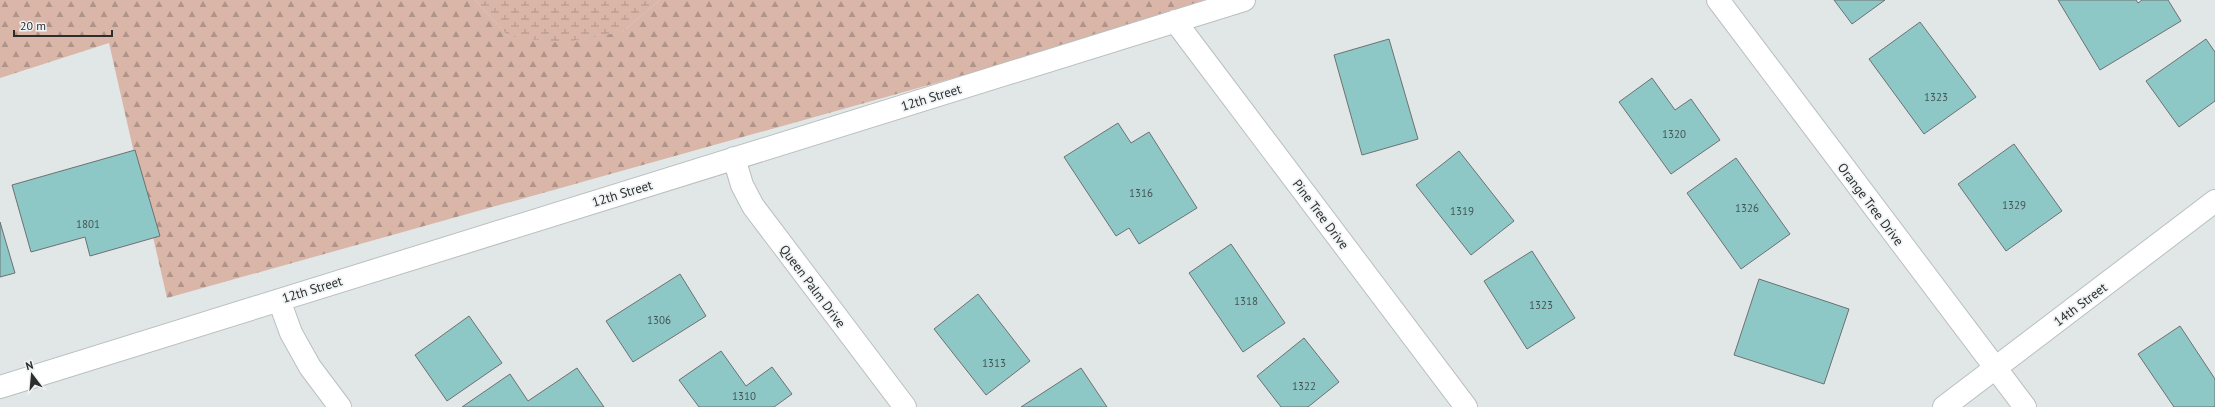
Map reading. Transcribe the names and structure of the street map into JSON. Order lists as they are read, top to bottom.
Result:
{
  "streets": {
    "street": [
      "12th Street",
      "Orange Tree Drive",
      "Pine Tree Drive",
      "Queen Palm Drive",
      "14th Street"
    ]
  },
  "crossings": [
    ["12th Street", "Pine Tree Drive"],
    ["12th Street", "Queen Palm Drive"],
    ["Orange Tree Drive", "14th Street"]
  ],
  "house_numbers": [
    "1323",
    "1320",
    "1316",
    "1329",
    "1326",
    "1319",
    "1801",
    "1318",
    "1323",
    "1306",
    "1313",
    "1322",
    "1310"
  ],
  "scale_bar": "20 m",
  "north": "top"
}
